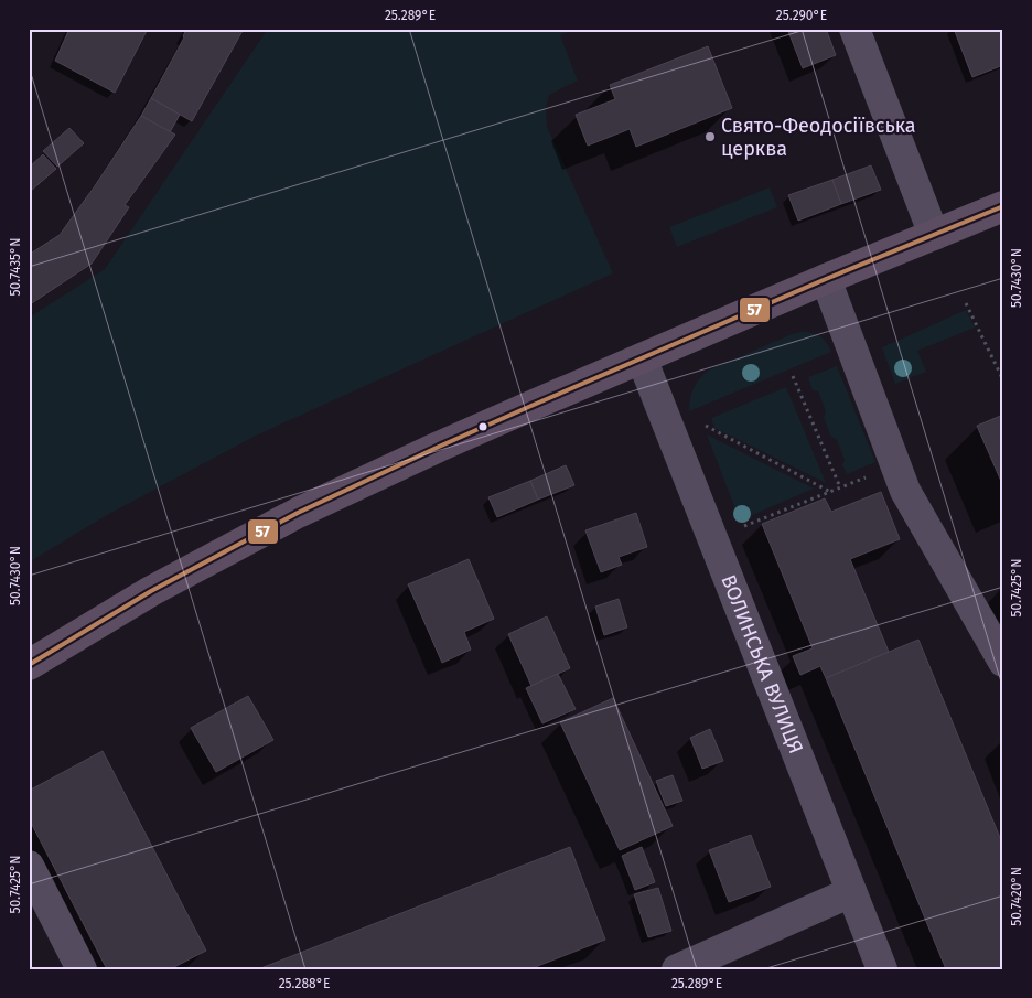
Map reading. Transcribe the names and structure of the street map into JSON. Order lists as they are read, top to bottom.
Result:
{
  "streets": {
    "street": ["ВОЛИНСЬКА ВУЛИЦЯ"]
  },
  "places": ["Свято-Феодосіївська церква"],
  "lines": ["transit line 57"],
  "coordinates": [
    "25.289°E",
    "25.290°E",
    "50.7435°N",
    "50.7430°N",
    "50.7425°N",
    "50.7420°N",
    "25.288°E"
  ]
}
